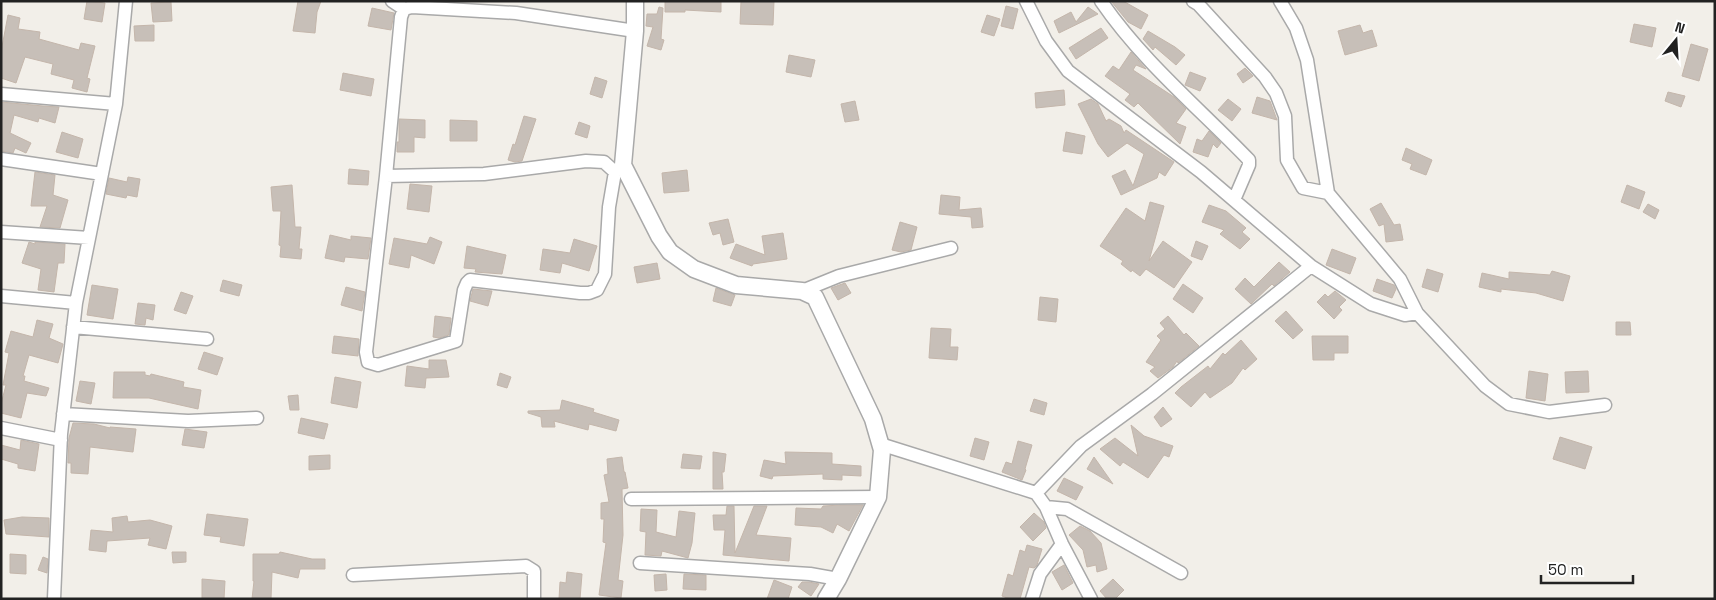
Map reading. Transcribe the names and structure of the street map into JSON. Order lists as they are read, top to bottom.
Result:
{
  "scale_bar": "50 m",
  "north": "top"
}
